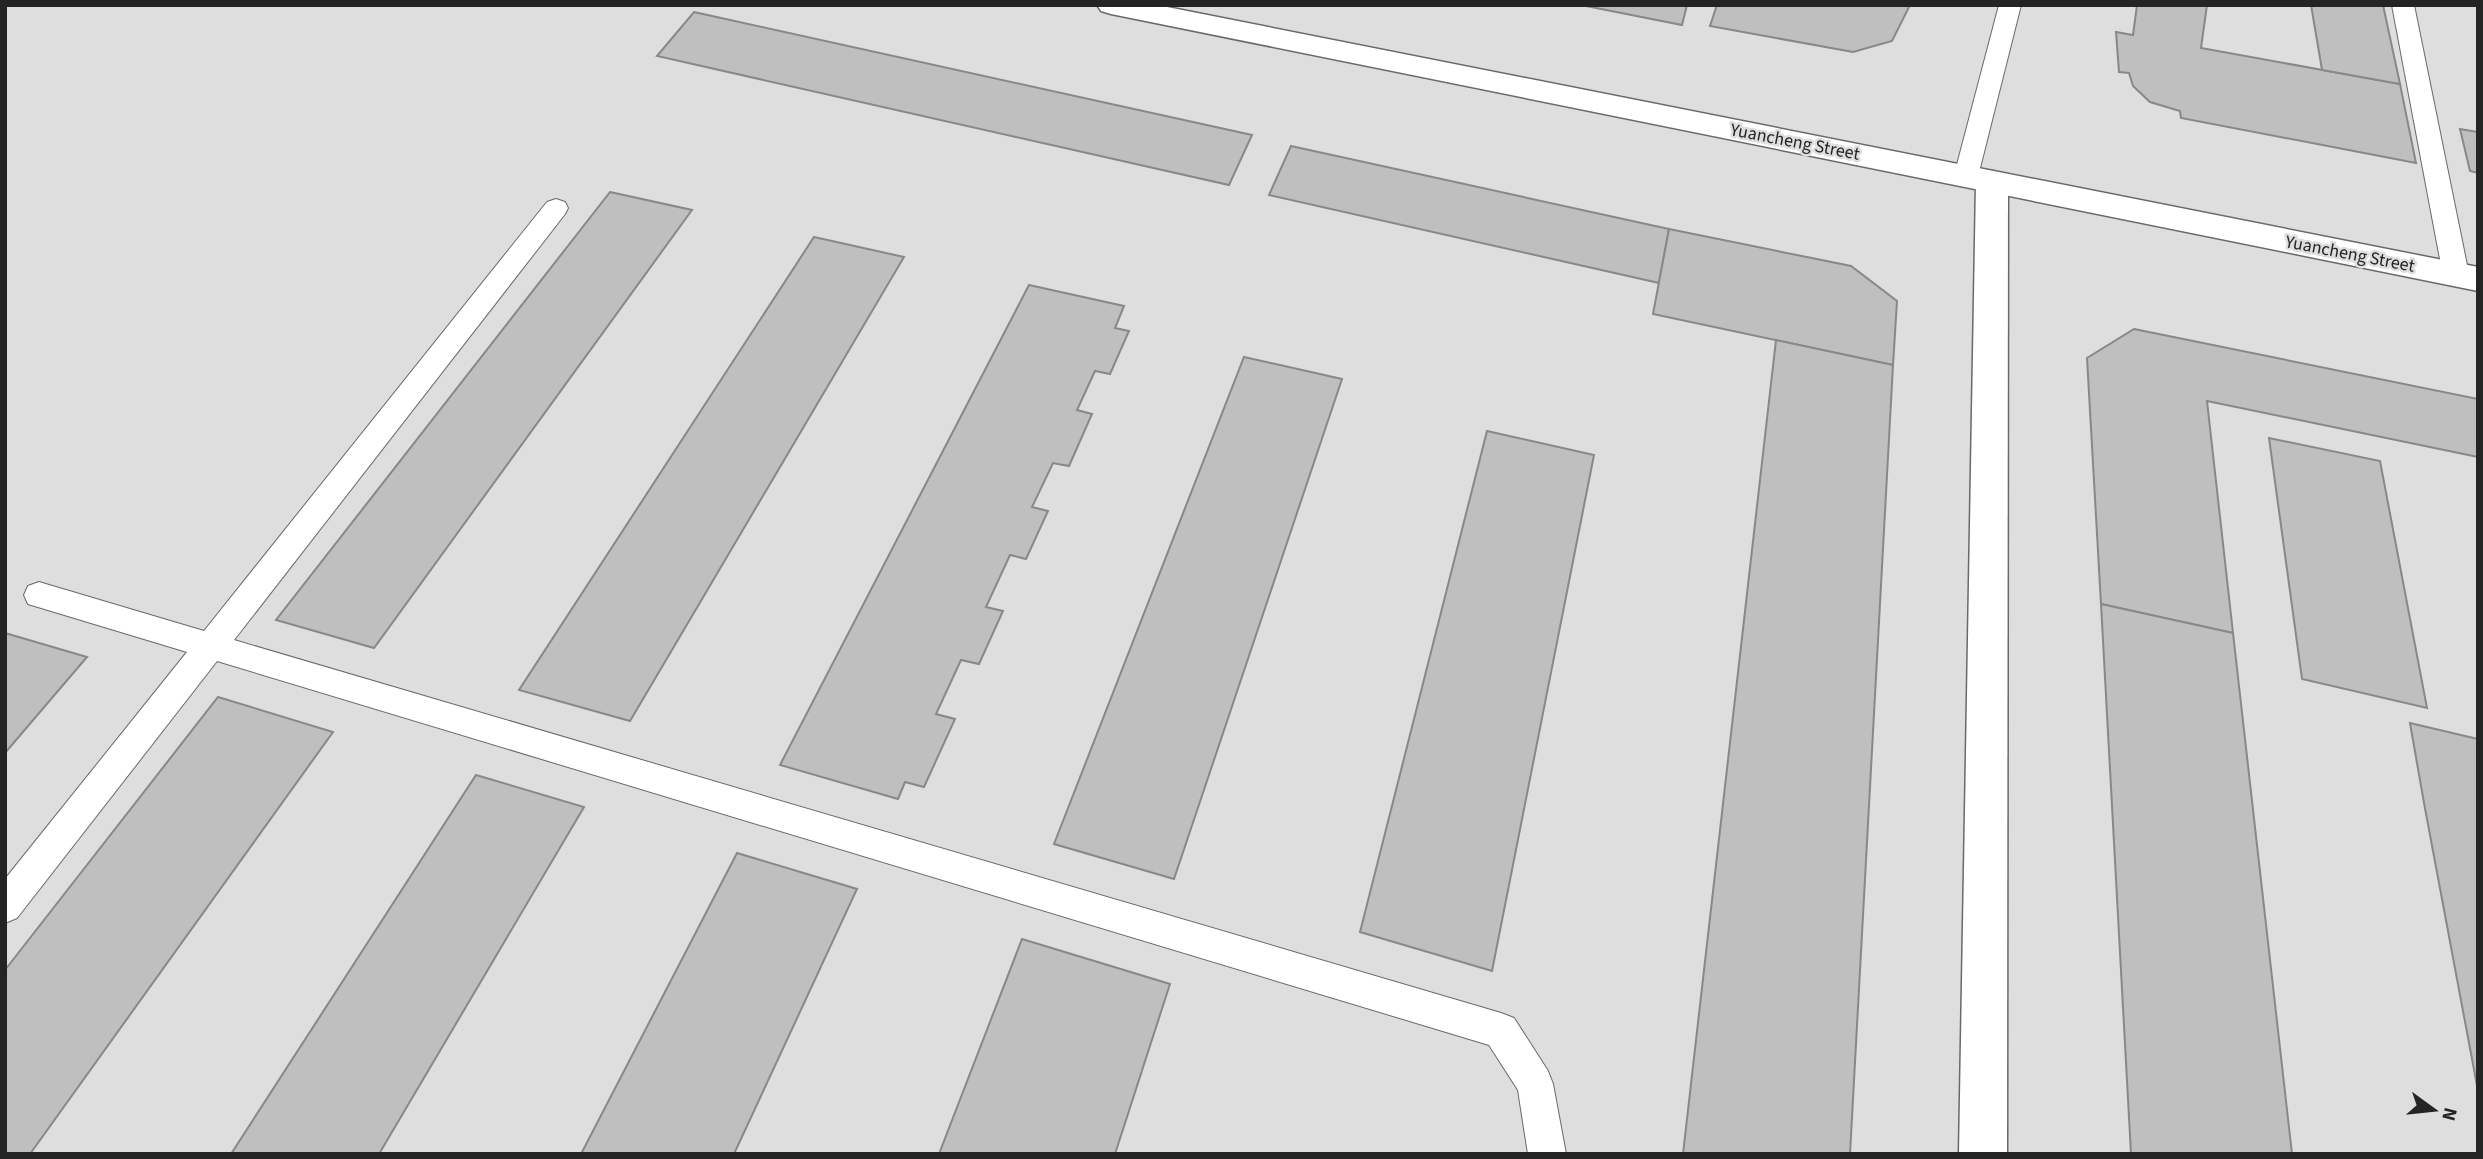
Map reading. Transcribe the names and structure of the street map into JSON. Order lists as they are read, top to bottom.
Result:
{
  "streets": {
    "street": ["Yuancheng Street"]
  },
  "north": "right"
}
